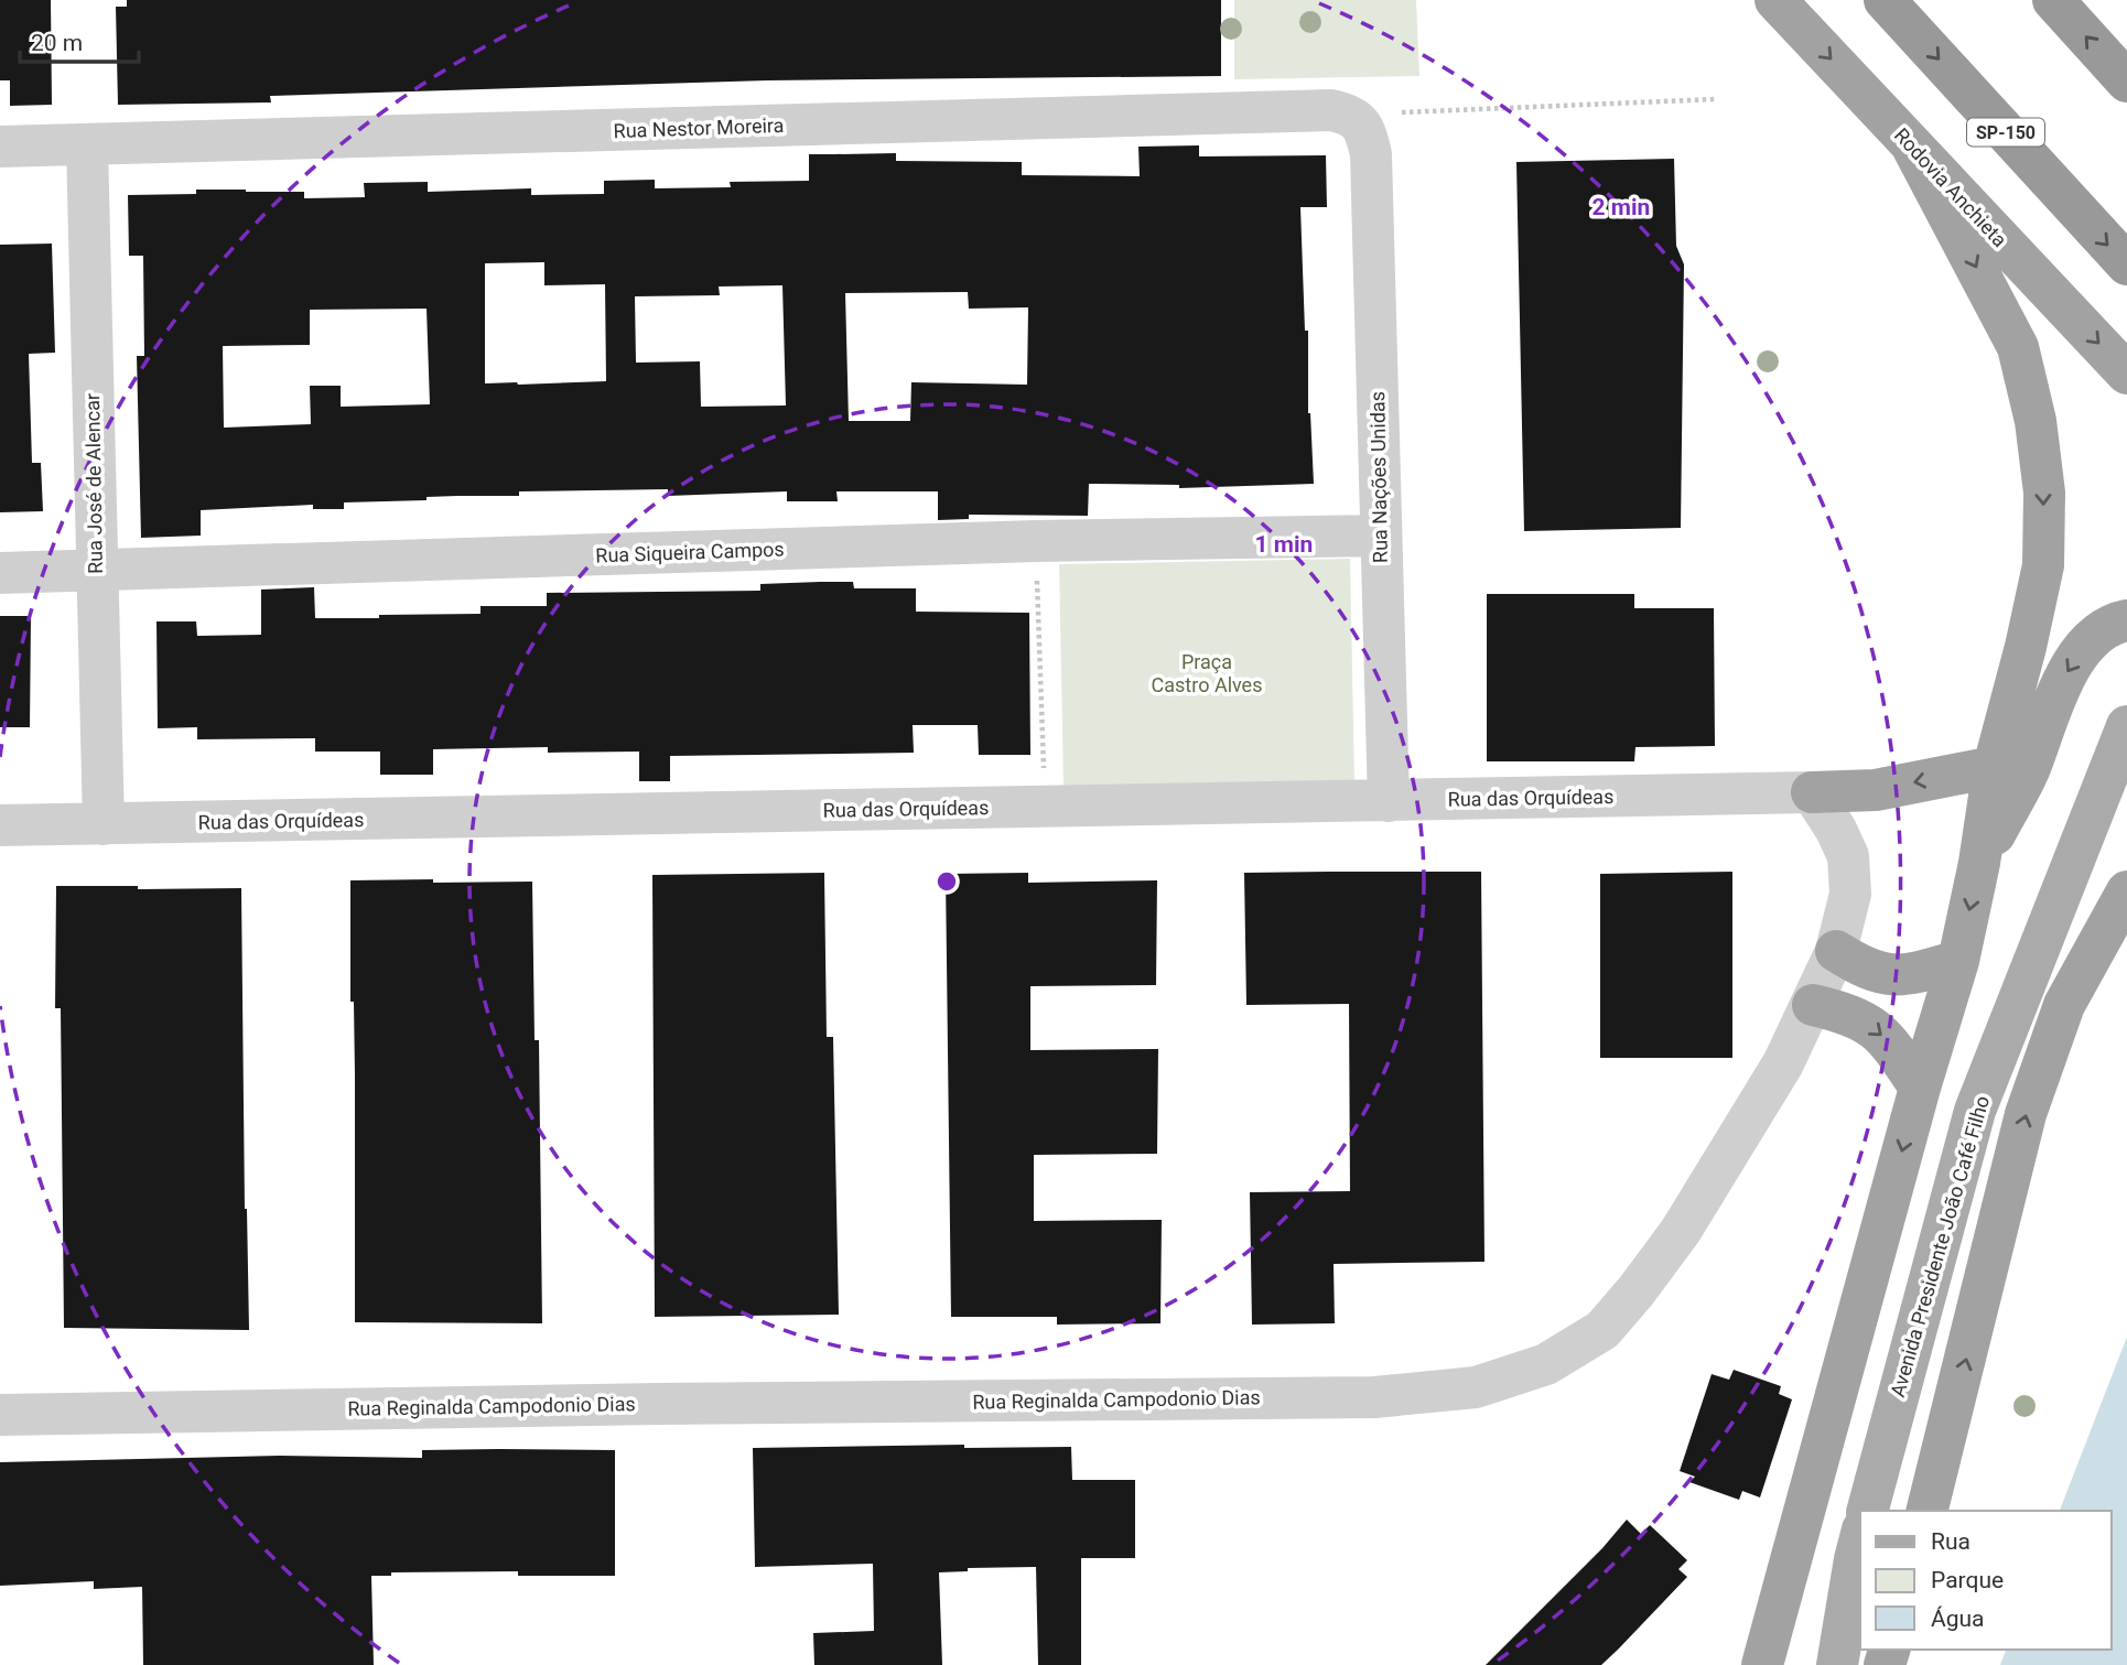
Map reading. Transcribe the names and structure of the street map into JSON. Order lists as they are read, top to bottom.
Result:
{
  "streets": {
    "highway": ["SP-150", "Rodovia Anchieta"],
    "main road": ["Avenida Presidente João Café Filho"],
    "street": [
      "Rua Nestor Moreira",
      "Rua Nações Unidas",
      "Rua José de Alencar",
      "Rua Siqueira Campos",
      "Rua das Orquídeas",
      "Rua Reginalda Campodonio Dias"
    ]
  },
  "crossings": [
    ["Rua Nestor Moreira", "Rua Nações Unidas"],
    ["Rua Nestor Moreira", "Rua José de Alencar"],
    ["Rua Nações Unidas", "Rua Siqueira Campos"],
    ["Rua Nações Unidas", "Rua das Orquídeas"],
    ["Rua José de Alencar", "Rua Siqueira Campos"],
    ["Rua José de Alencar", "Rua das Orquídeas"],
    ["Rua das Orquídeas", "Rua Reginalda Campodonio Dias"]
  ],
  "parks": ["Praça Castro Alves"],
  "legend": ["Rua", "Parque", "Água"],
  "scale_bar": "20 m",
  "rings": ["2 min", "1 min"]
}
